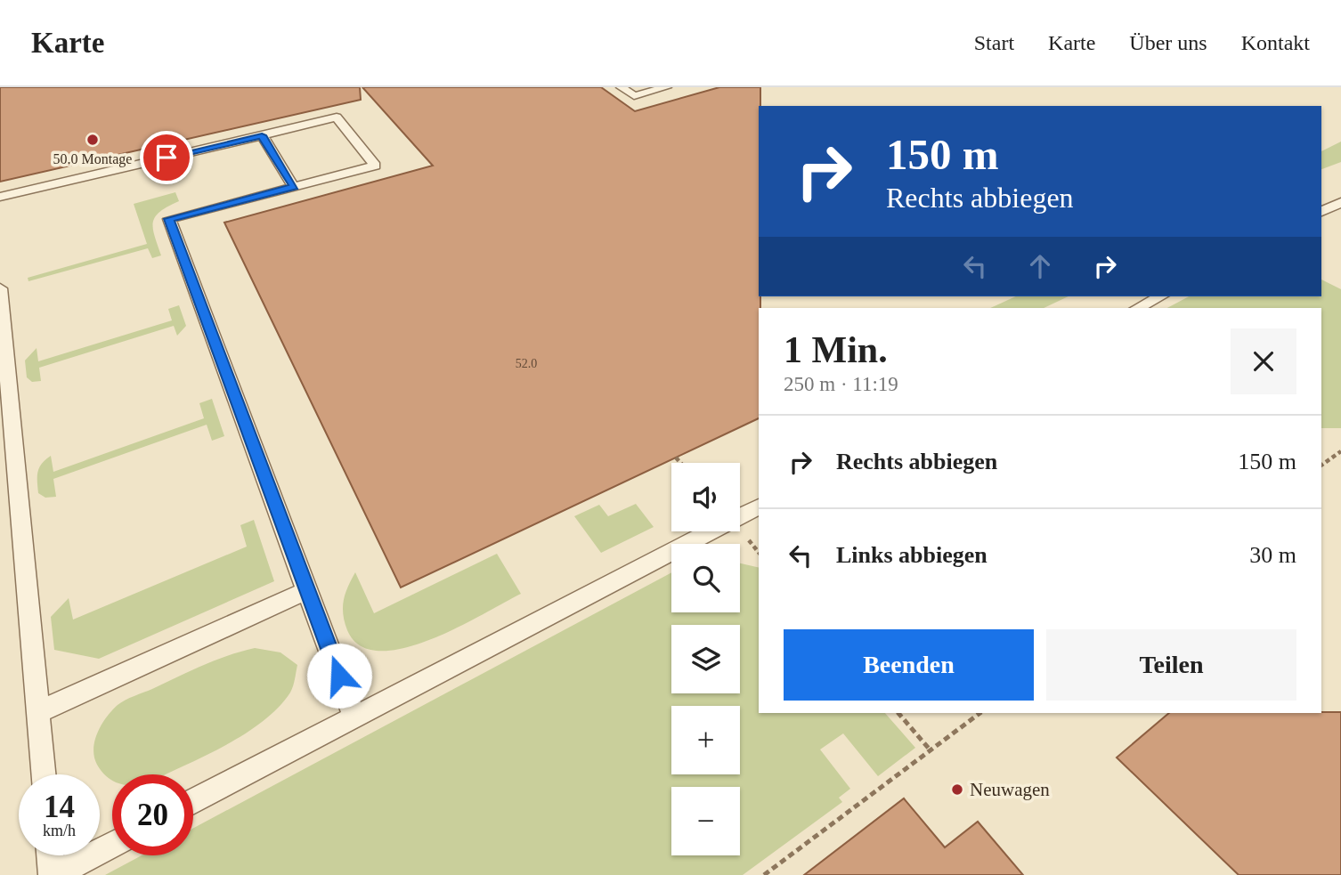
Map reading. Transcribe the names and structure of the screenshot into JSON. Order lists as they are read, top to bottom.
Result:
{
  "places": ["50.0 Montage", "Neuwagen"],
  "house_numbers": ["52.0"],
  "page": {
    "header": "Karte",
    "nav": [
      "Start",
      "Karte",
      "Über uns",
      "Kontakt"
    ],
    "turn": ["150 m", "Rechts abbiegen"],
    "heading": ["1 Min.", "250 m · 11:19"],
    "list": [
      {
        "name": "Rechts abbiegen",
        "value": "150 m"
      },
      {
        "name": "Links abbiegen",
        "value": "30 m"
      }
    ],
    "map_buttons": ["+", "−"],
    "buttons": ["Beenden", "Teilen"],
    "speed": "14 km/h",
    "limit": "20"
  }
}
